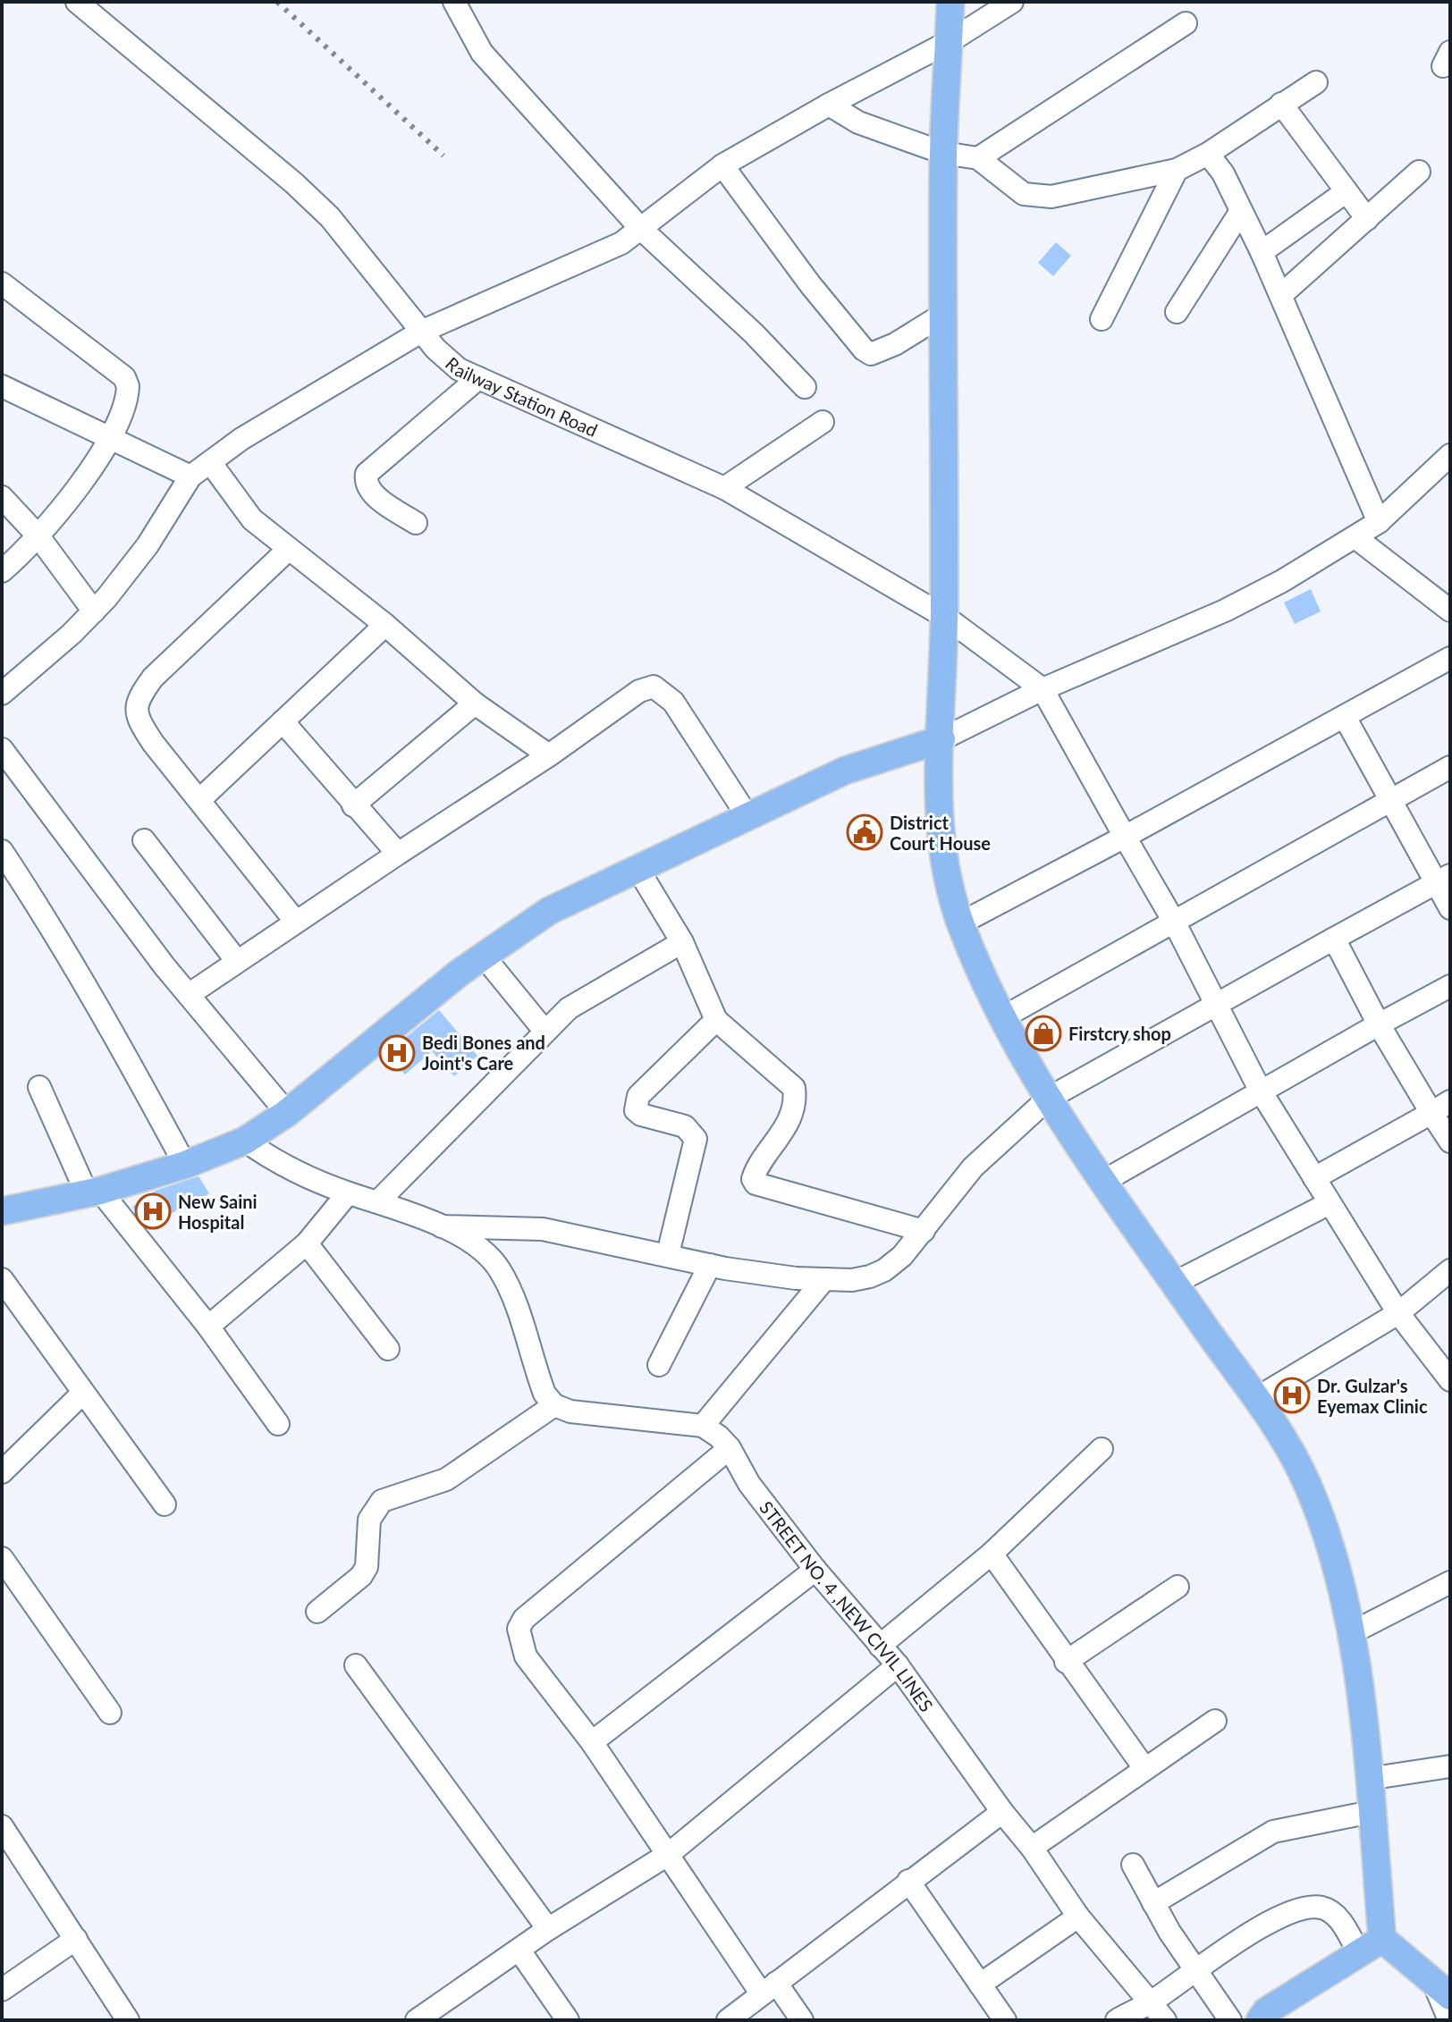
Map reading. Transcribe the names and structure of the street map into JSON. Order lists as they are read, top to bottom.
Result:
{
  "streets": {
    "street": ["Railway Station Road", "STREET NO. 4 ,NEW CIVIL LINES"]
  },
  "places": {
    "public building": ["District Court House"],
    "shop": ["Firstcry shop"],
    "hospital": ["Bedi Bones and Joint's Care", "New Saini Hospital", "Dr. Gulzar's Eyemax Clinic"]
  }
}
